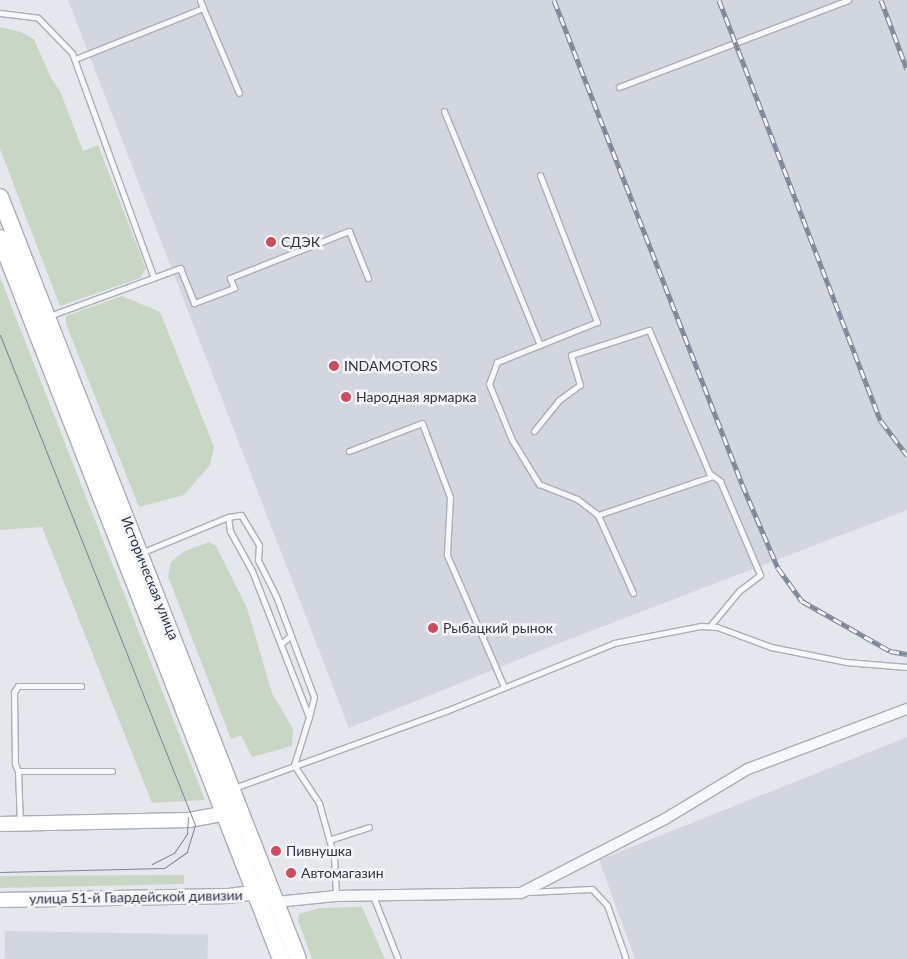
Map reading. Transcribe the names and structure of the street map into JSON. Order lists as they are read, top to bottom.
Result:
{
  "streets": {
    "highway": ["Историческая улица"],
    "main road": ["улица 51-й Гвардейской дивизии"]
  },
  "crossings": [
    ["Историческая улица", "улица 51-й Гвардейской дивизии"]
  ],
  "places": [
    "СДЭК",
    "INDAMOTORS",
    "Народная ярмарка",
    "Рыбацкий рынок",
    "Пивнушка",
    "Автомагазин"
  ]
}
